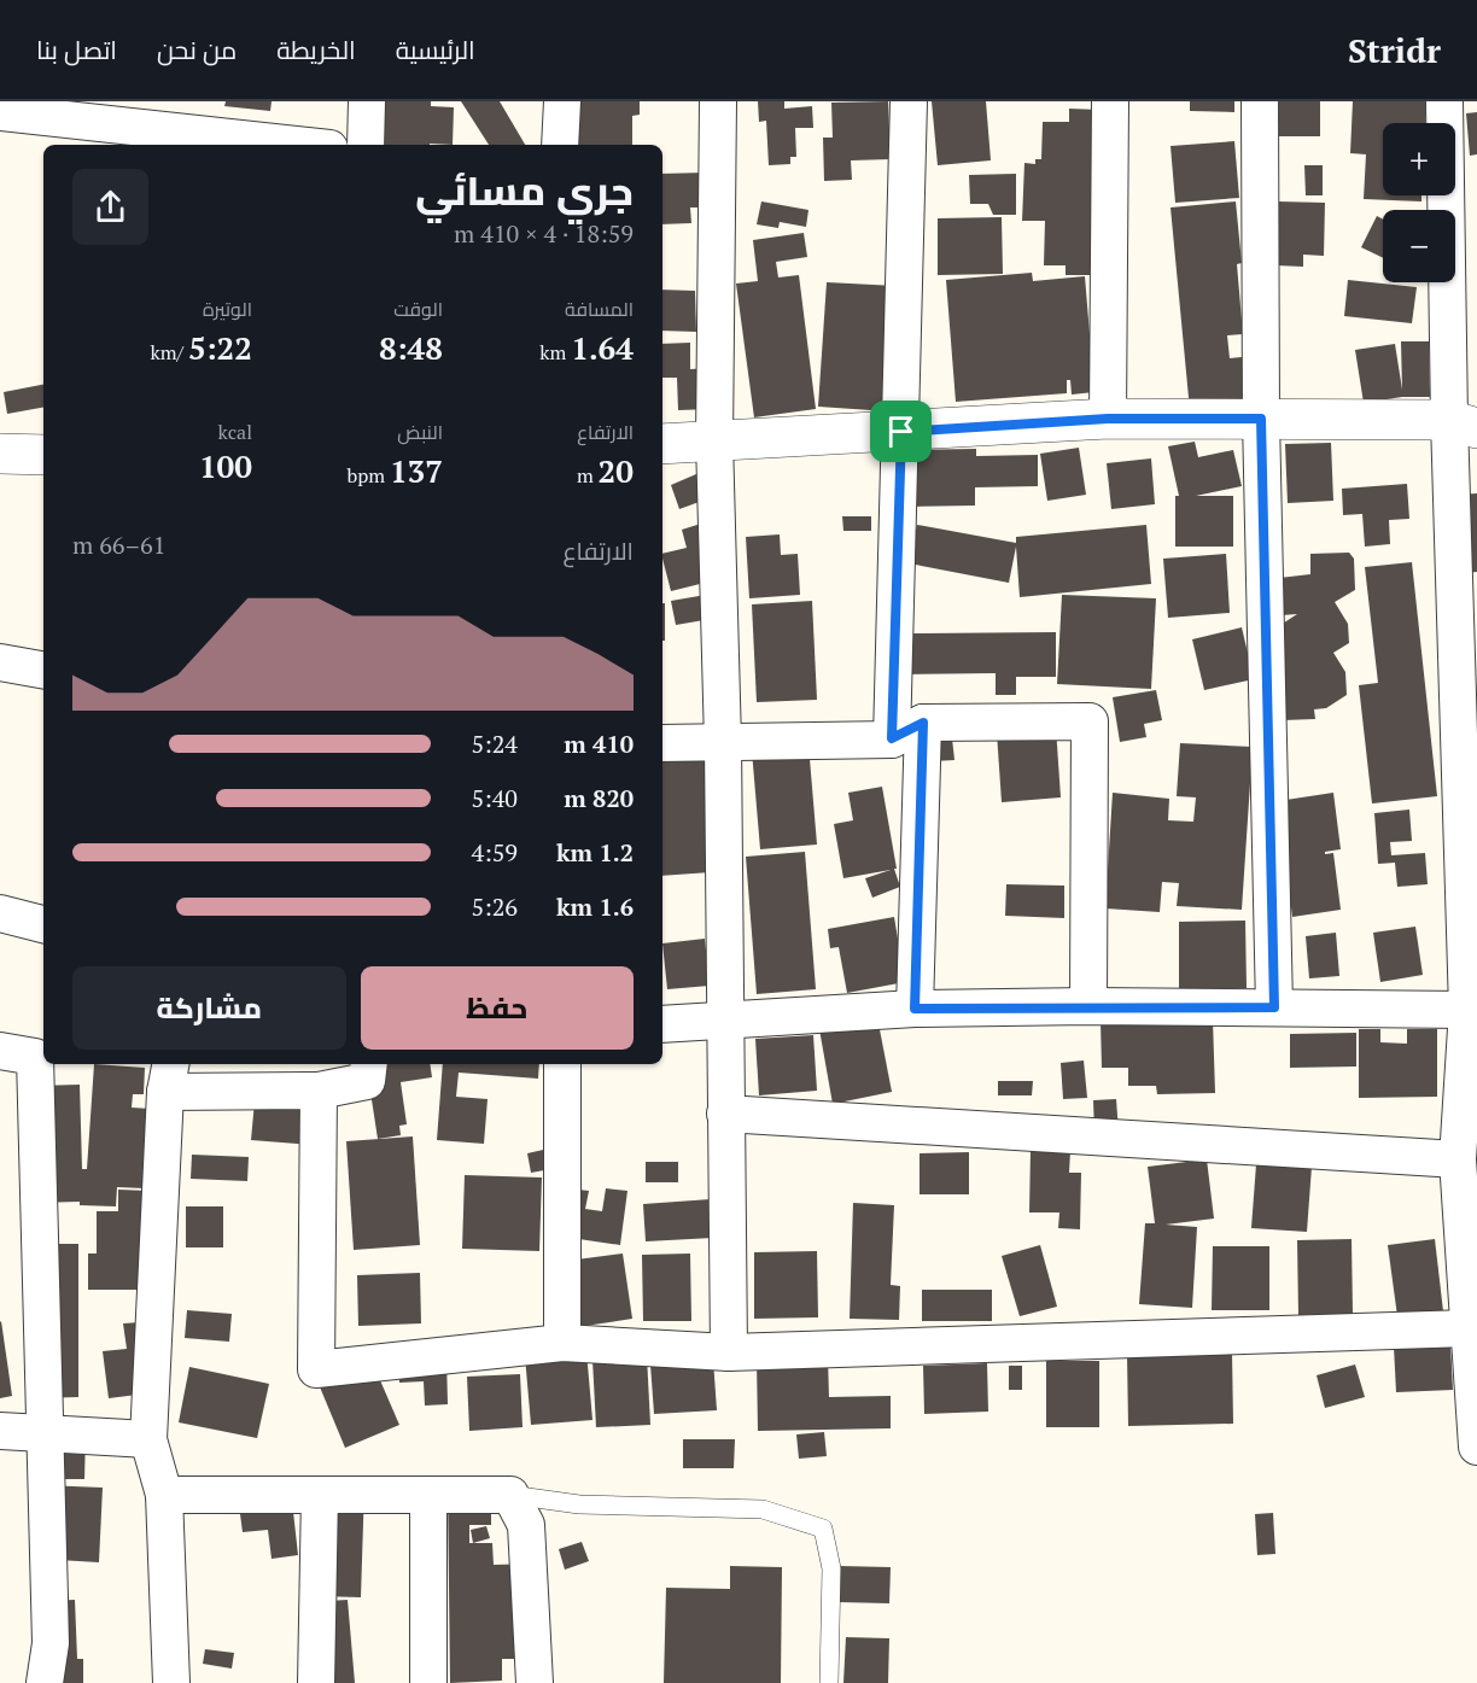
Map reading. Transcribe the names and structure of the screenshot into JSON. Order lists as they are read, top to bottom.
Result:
{
  "page": {
    "header": "Stridr",
    "nav": [
      "الرئيسية",
      "الخريطة",
      "من نحن",
      "اتصل بنا"
    ],
    "map_buttons": ["+", "−"],
    "heading": ["جري مسائي", "18:59 · 4 × 410 m"],
    "stats": [
      ["المسافة", "1.64 km"],
      ["الوقت", "8:48"],
      ["الوتيرة", "5:22 /km"],
      ["الارتفاع", "20 m"],
      ["النبض", "137 bpm"],
      ["kcal", "100"]
    ],
    "chart": ["الارتفاع", "61–66 m"],
    "list": [
      {
        "name": "410 m",
        "note": "5:24"
      },
      {
        "name": "820 m",
        "note": "5:40"
      },
      {
        "name": "1.2 km",
        "note": "4:59"
      },
      {
        "name": "1.6 km",
        "note": "5:26"
      }
    ],
    "buttons": ["حفظ", "مشاركة"]
  }
}
